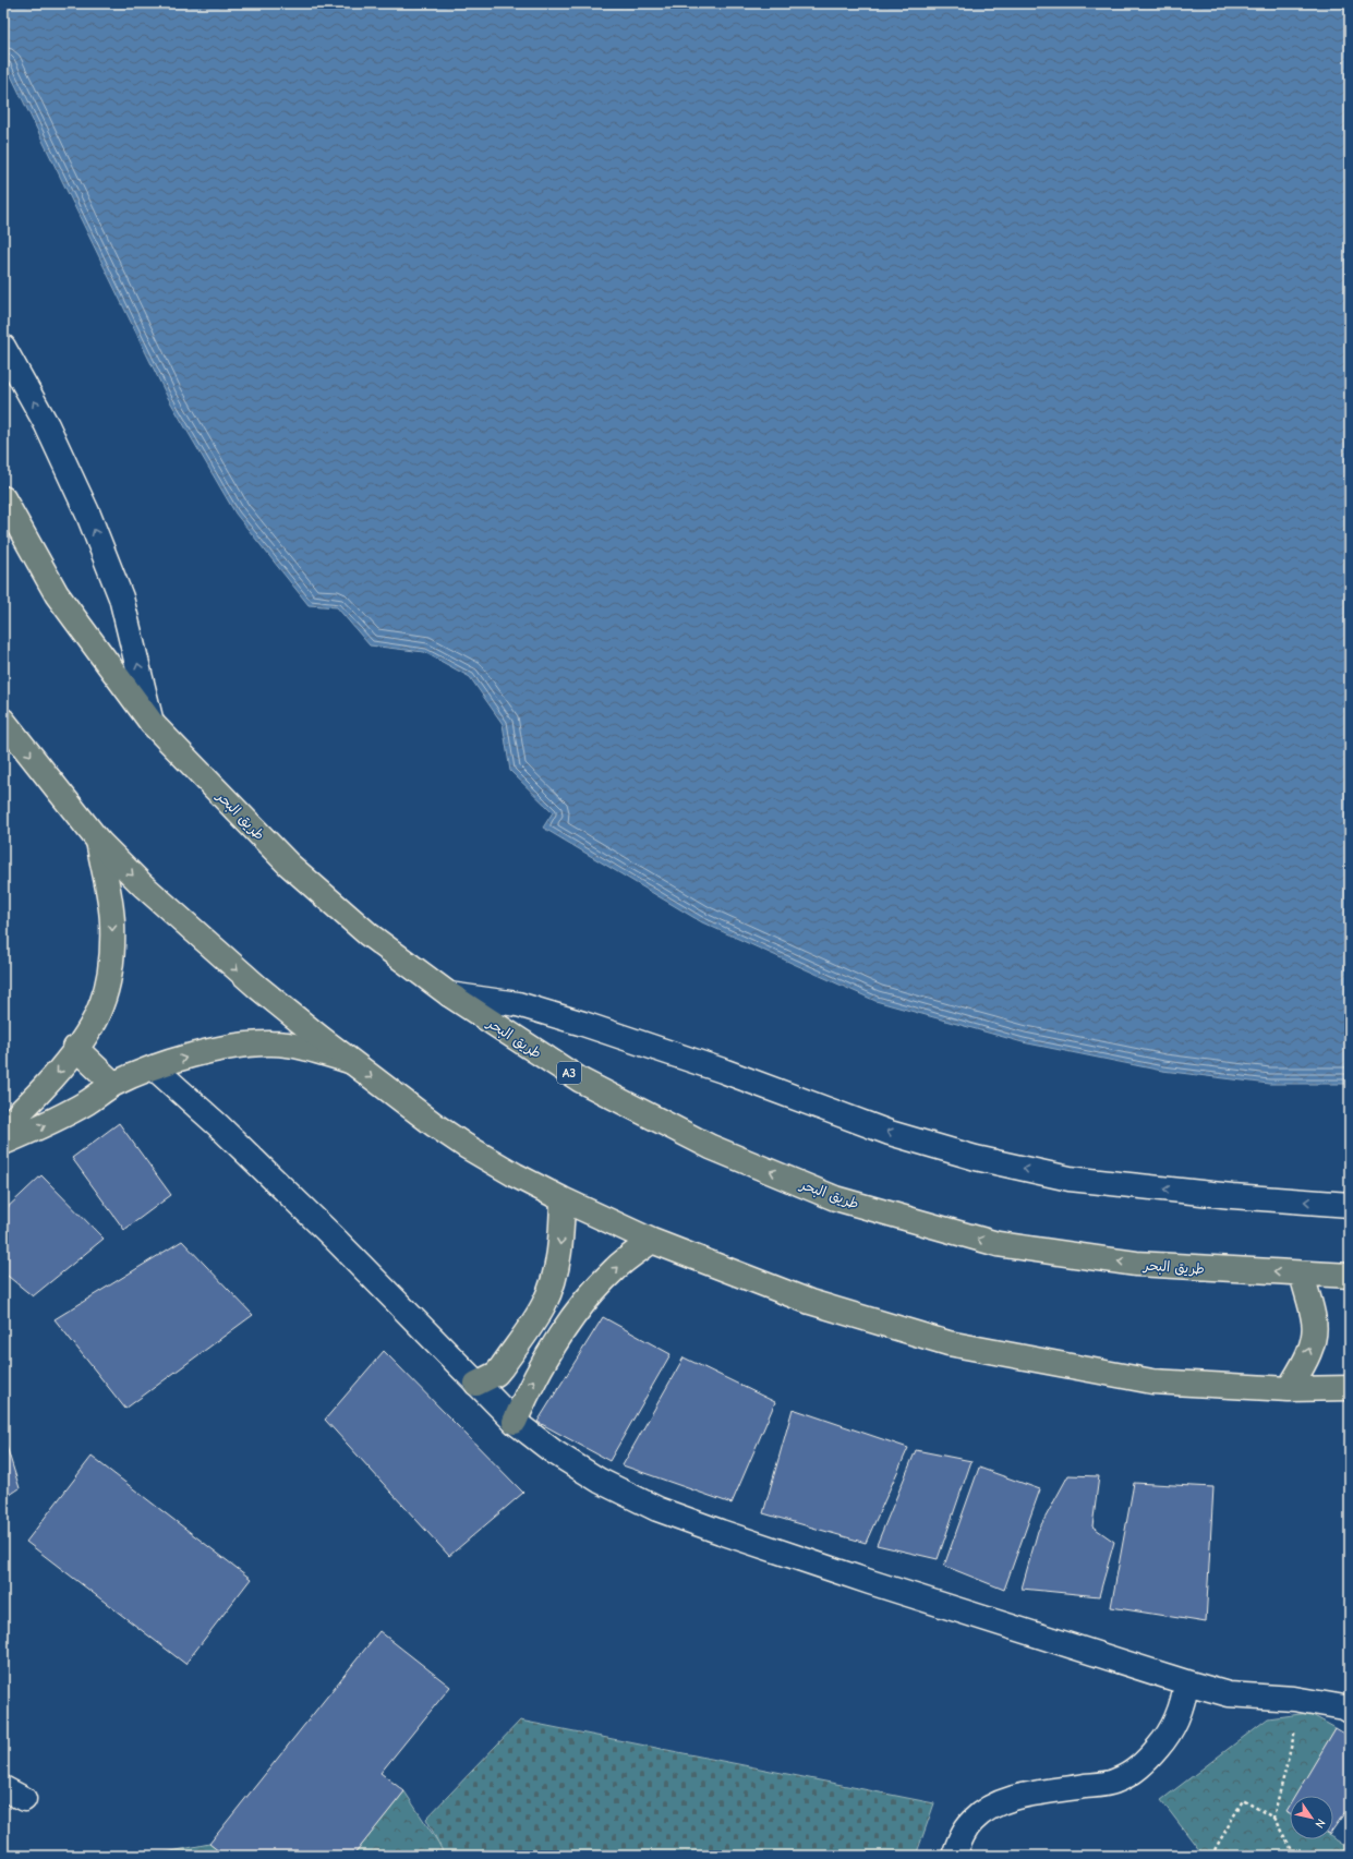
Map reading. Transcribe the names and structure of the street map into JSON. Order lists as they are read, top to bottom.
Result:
{
  "streets": {
    "main road": ["طريق البحر", "A3"]
  },
  "north": "bottom right"
}
